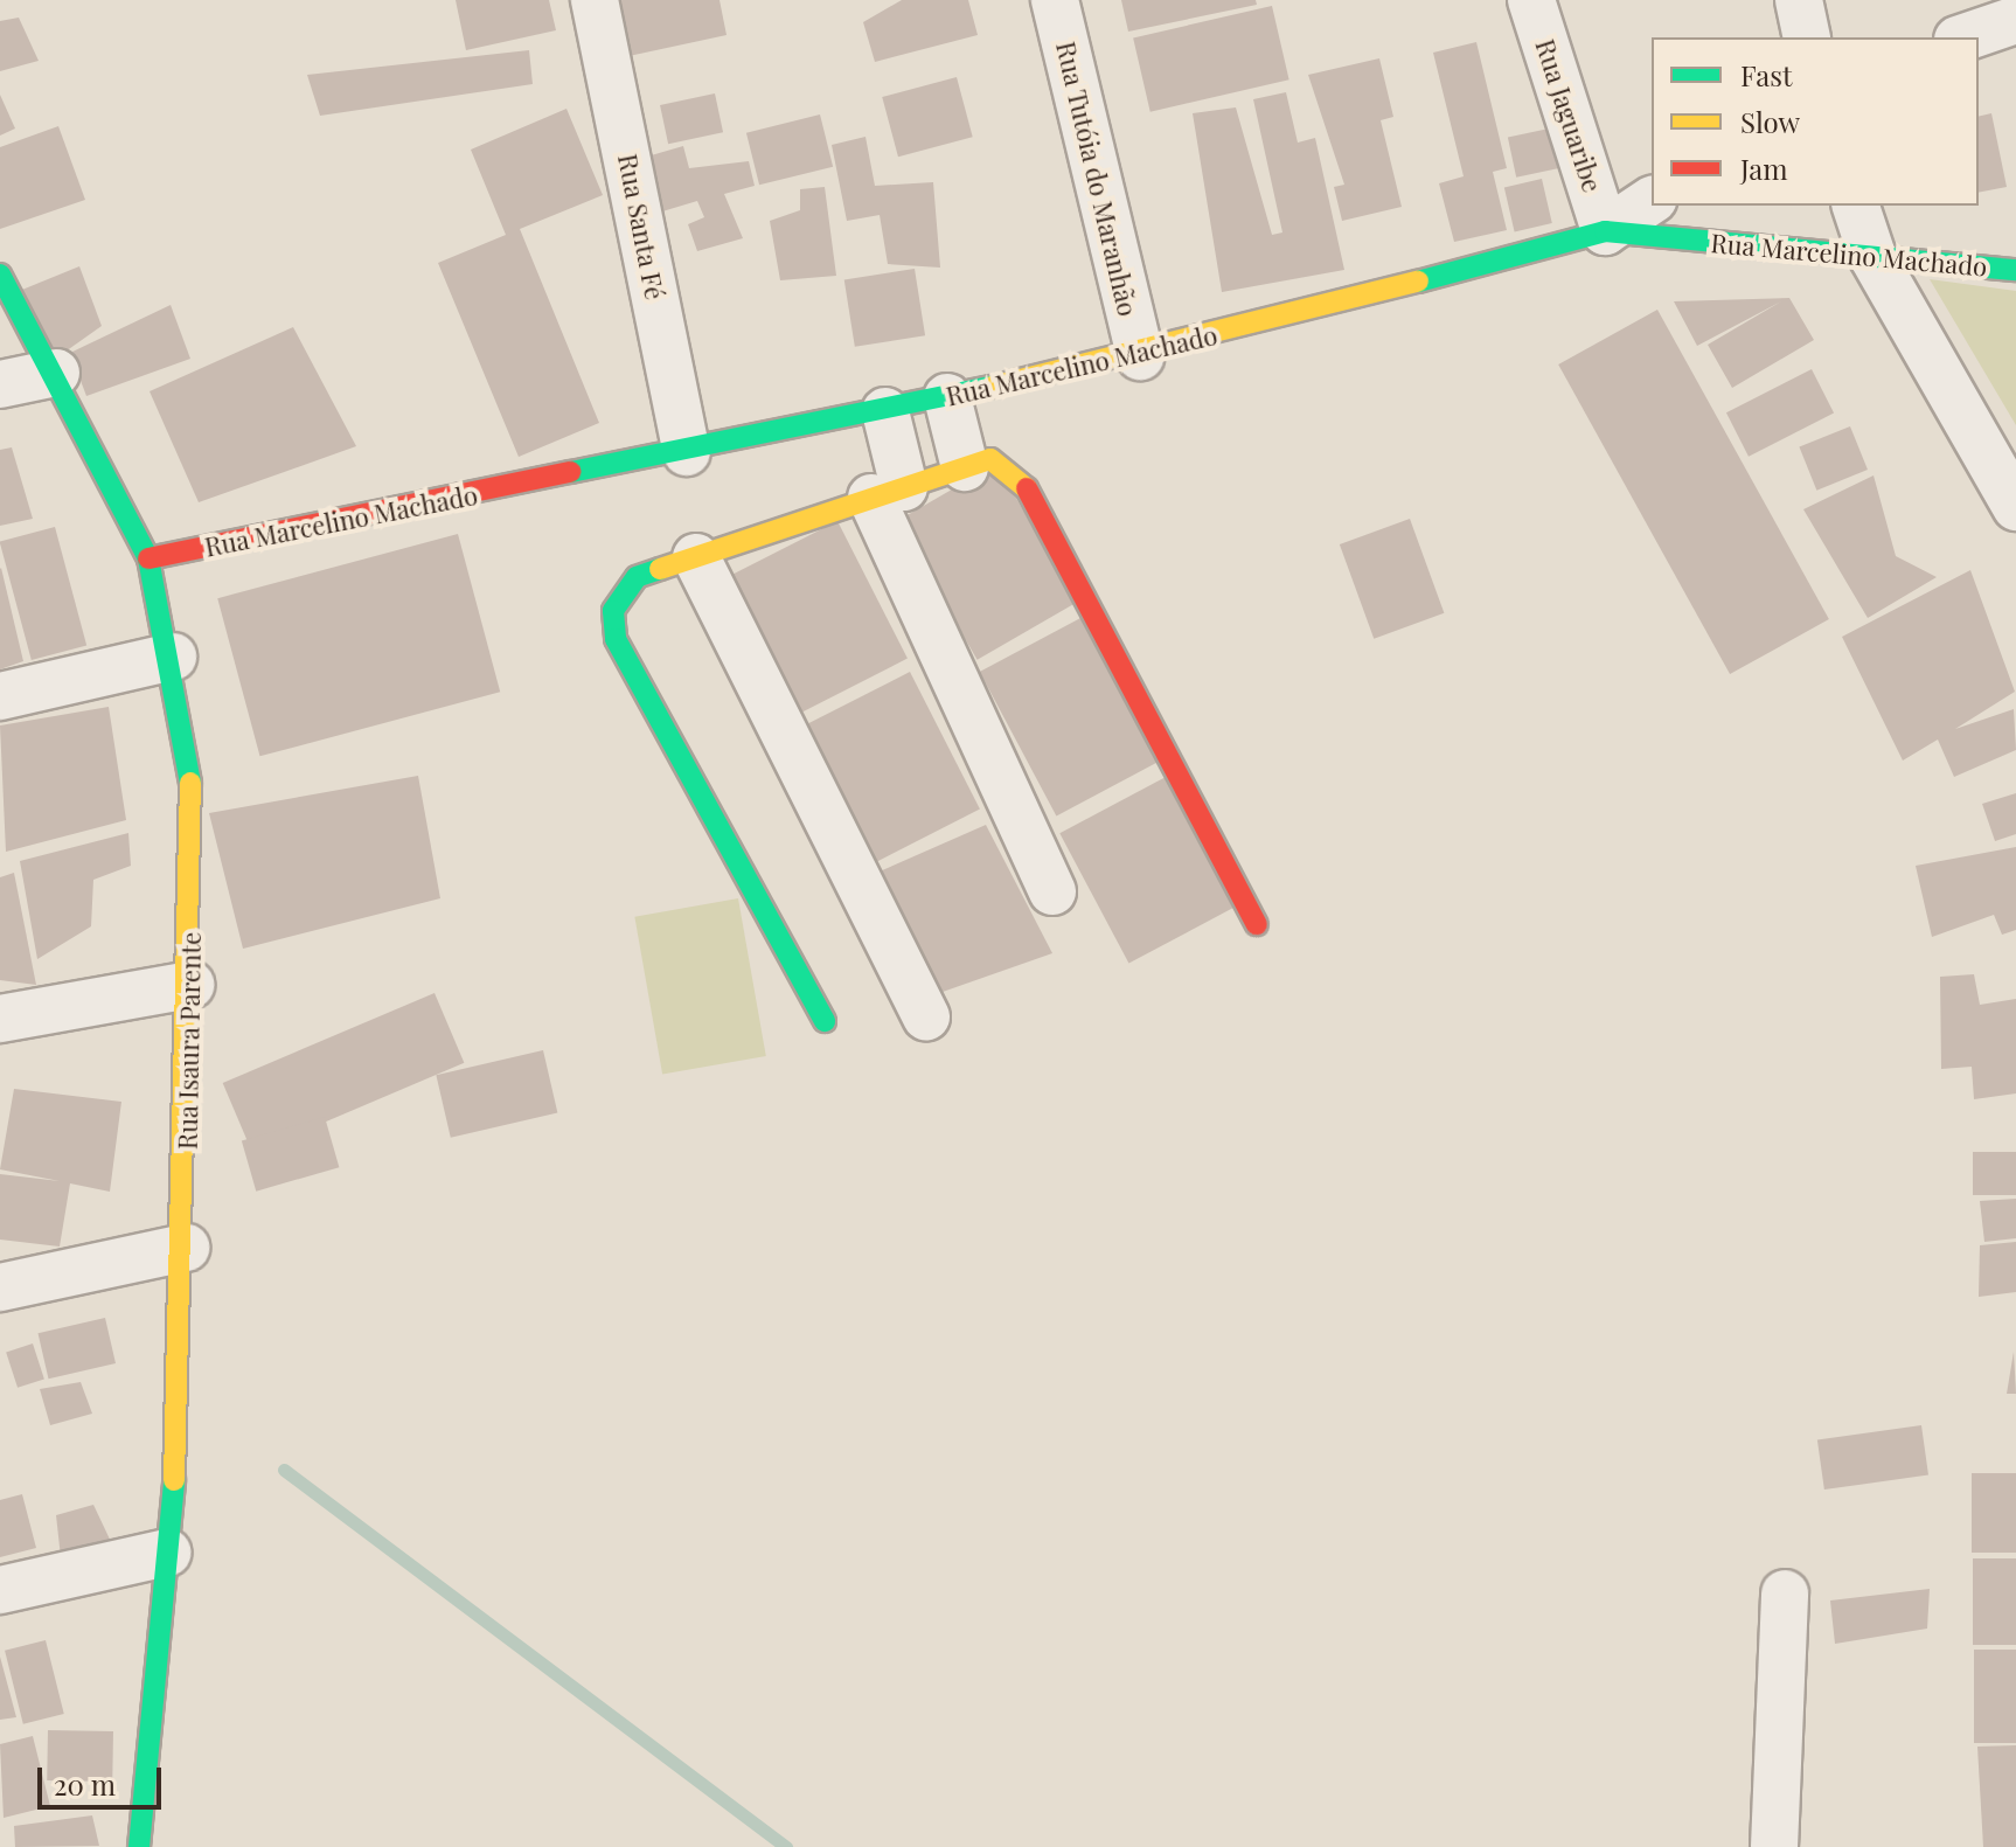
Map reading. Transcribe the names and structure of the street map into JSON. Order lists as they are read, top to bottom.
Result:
{
  "streets": {
    "street": [
      "Rua Jaguaribe",
      "Rua Tutóia do Maranhão",
      "Rua Santa Fé",
      "Rua Marcelino Machado",
      "Rua Isaura Parente"
    ]
  },
  "crossings": [
    ["Rua Jaguaribe", "Rua Marcelino Machado"],
    ["Rua Tutóia do Maranhão", "Rua Marcelino Machado"],
    ["Rua Santa Fé", "Rua Marcelino Machado"],
    ["Rua Marcelino Machado", "Rua Isaura Parente"]
  ],
  "legend": ["Fast", "Slow", "Jam"],
  "scale_bar": "20 m"
}
